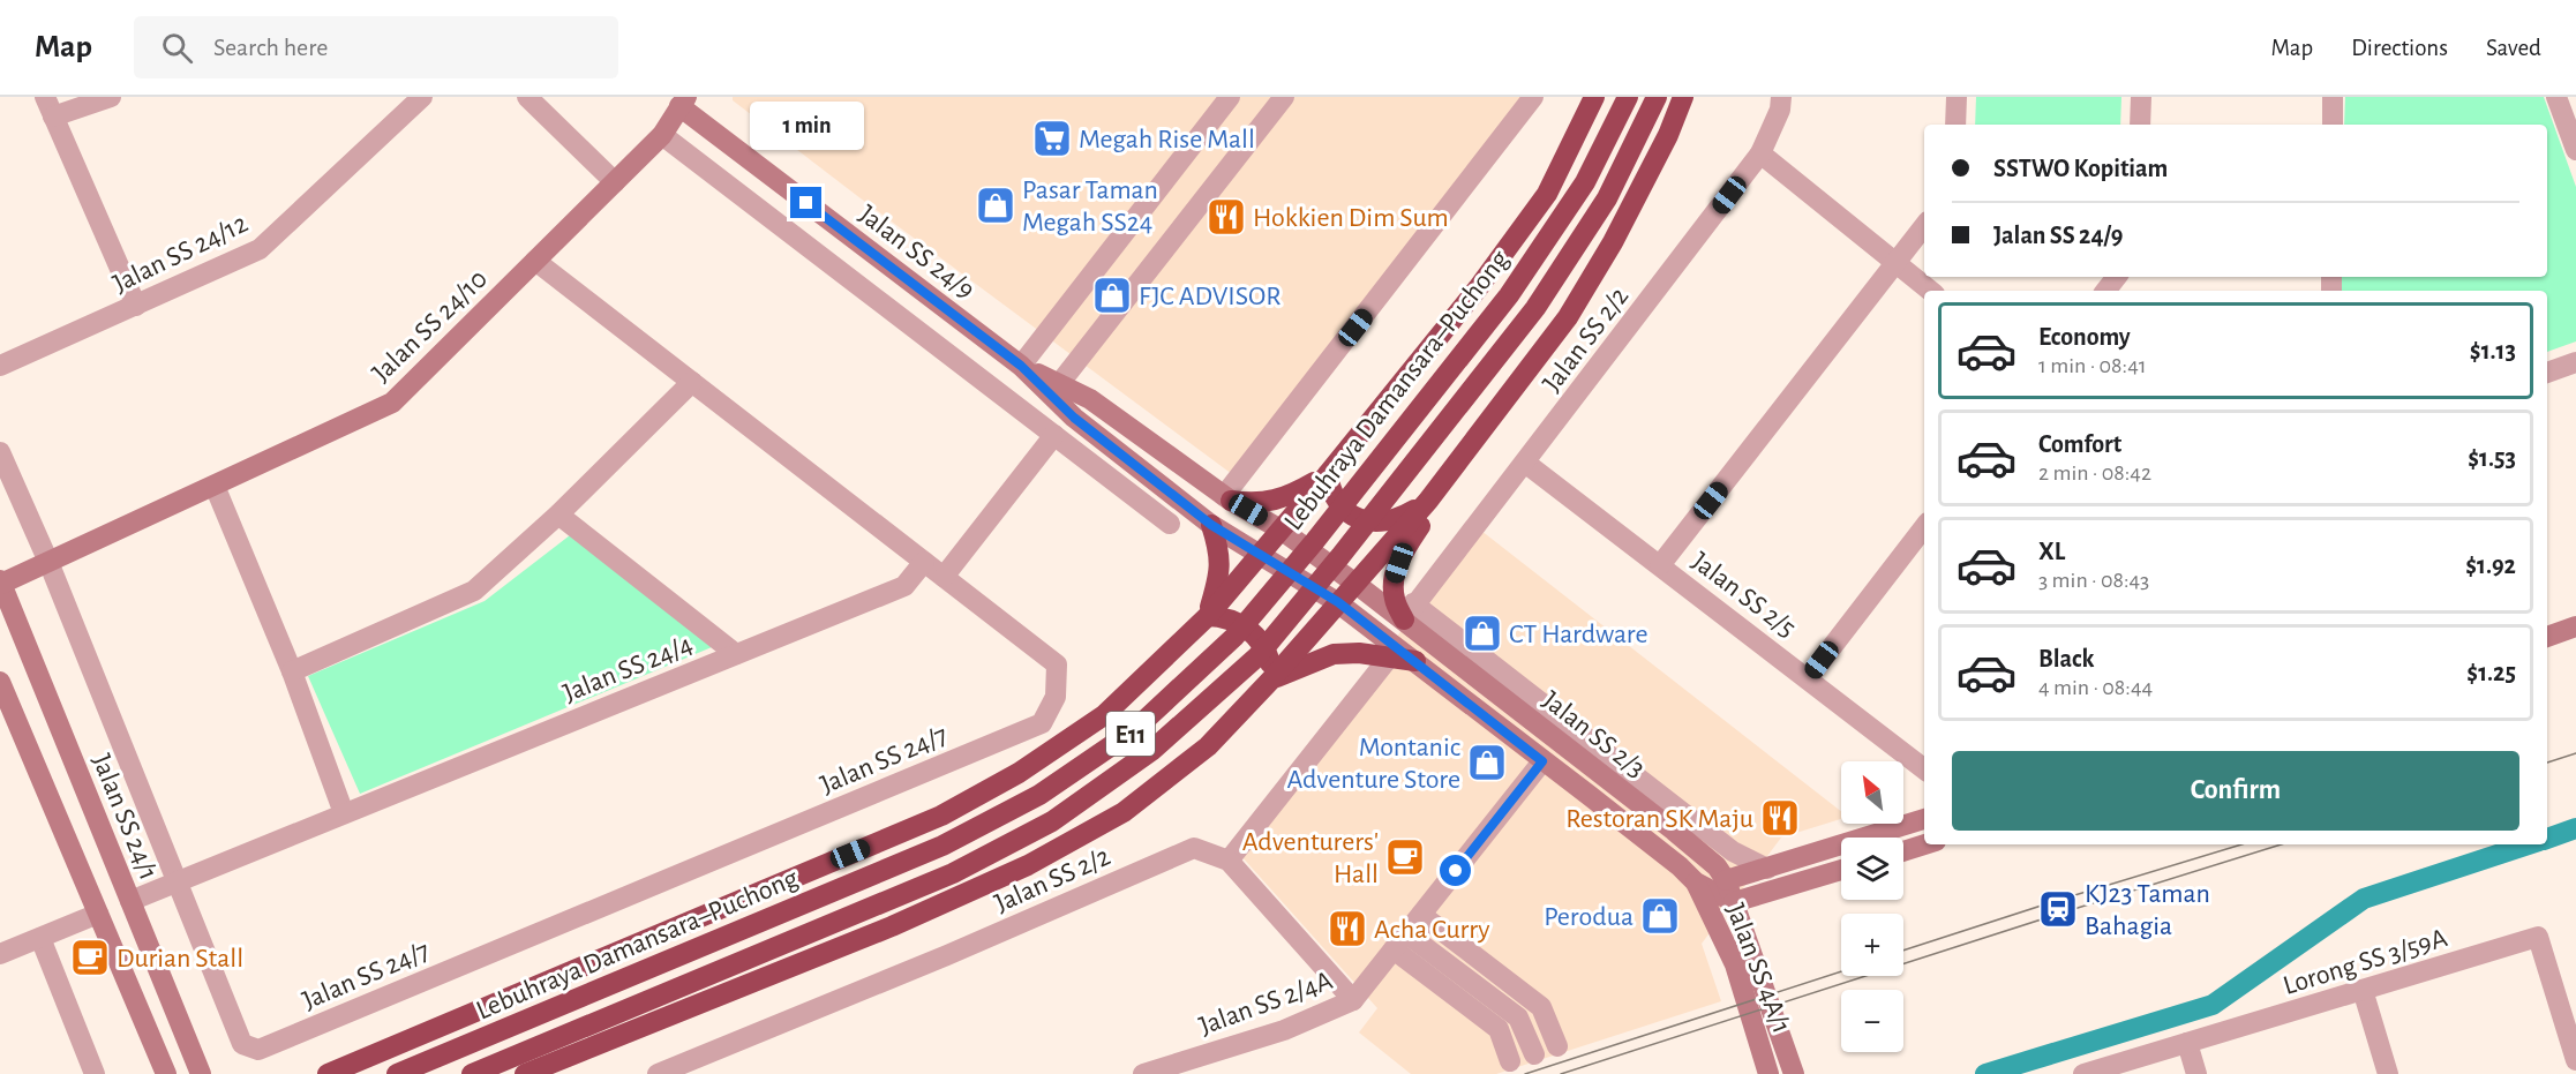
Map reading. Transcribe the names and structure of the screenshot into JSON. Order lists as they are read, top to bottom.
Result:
{
  "streets": {
    "highway": ["Lebuhraya Damansara–Puchong", "E11"],
    "main road": [
      "Jalan SS 24/9",
      "Jalan SS 24/10",
      "Jalan SS 2/3",
      "Jalan SS 24/1",
      "Jalan SS 4A/1"
    ],
    "street": [
      "Jalan SS 24/12",
      "Jalan SS 2/2",
      "Jalan SS 2/5",
      "Jalan SS 24/4",
      "Jalan SS 24/7",
      "Lorong SS 3/59A",
      "Jalan SS 2/4A"
    ]
  },
  "crossings": [
    ["Jalan SS 24/9", "Jalan SS 24/10"],
    ["Jalan SS 24/9", "Jalan SS 2/3"],
    ["Jalan SS 24/10", "Jalan SS 24/7"],
    ["Jalan SS 24/10", "Jalan SS 24/1"],
    ["Jalan SS 2/2", "Jalan SS 2/5"],
    ["Jalan SS 2/2", "Jalan SS 2/3"],
    ["Jalan SS 24/4", "Jalan SS 24/7"],
    ["Jalan SS 24/4", "Jalan SS 24/1"],
    ["Jalan SS 2/3", "Jalan SS 4A/1"],
    ["Jalan SS 2/3", "Jalan SS 2/4A"],
    ["Jalan SS 24/7", "Jalan SS 24/1"]
  ],
  "places": {
    "supermarket": ["Megah Rise Mall"],
    "shop": [
      "Pasar Taman Megah SS24",
      "FJC ADVISOR",
      "CT Hardware",
      "Montanic Adventure Store",
      "Perodua"
    ],
    "restaurant": ["Hokkien Dim Sum", "Restoran SK Maju", "Acha Curry"],
    "cafe": ["Adventurers' Hall", "Durian Stall"],
    "station": ["KJ23 Taman Bahagia"]
  },
  "north": "top left",
  "page": {
    "header": "Map",
    "search": "Search here",
    "nav": ["Map", "Directions", "Saved"],
    "bubble": "1 min",
    "banner": ["SSTWO Kopitiam", "Jalan SS 24/9"],
    "list": [
      {
        "name": "Economy",
        "note": "1 min · 08:41",
        "value": "$1.13"
      },
      {
        "name": "Comfort",
        "note": "2 min · 08:42",
        "value": "$1.53"
      },
      {
        "name": "XL",
        "note": "3 min · 08:43",
        "value": "$1.92"
      },
      {
        "name": "Black",
        "note": "4 min · 08:44",
        "value": "$1.25"
      }
    ],
    "buttons": "Confirm",
    "map_buttons": ["+", "−"]
  }
}
